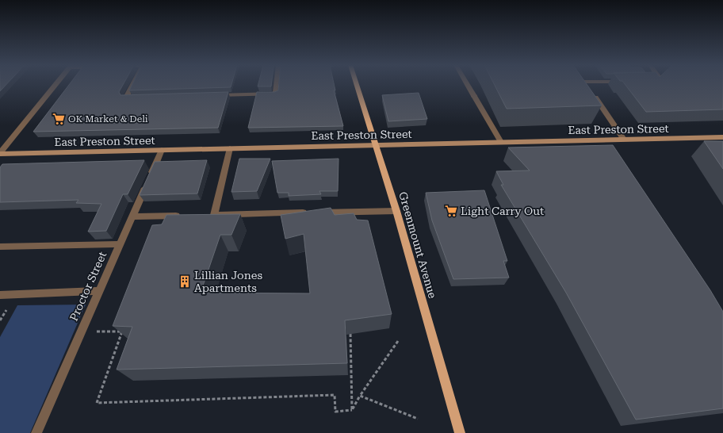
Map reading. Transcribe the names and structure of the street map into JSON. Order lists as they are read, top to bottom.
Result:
{
  "streets": {
    "main road": ["East Preston Street", "Greenmount Avenue"],
    "street": ["Proctor Street"]
  },
  "crossings": [
    ["East Preston Street", "Greenmount Avenue"],
    ["East Preston Street", "Proctor Street"]
  ],
  "places": {
    "supermarket": ["OK Market & Deli", "Light Carry Out"],
    "building": ["Lillian Jones Apartments"]
  }
}
